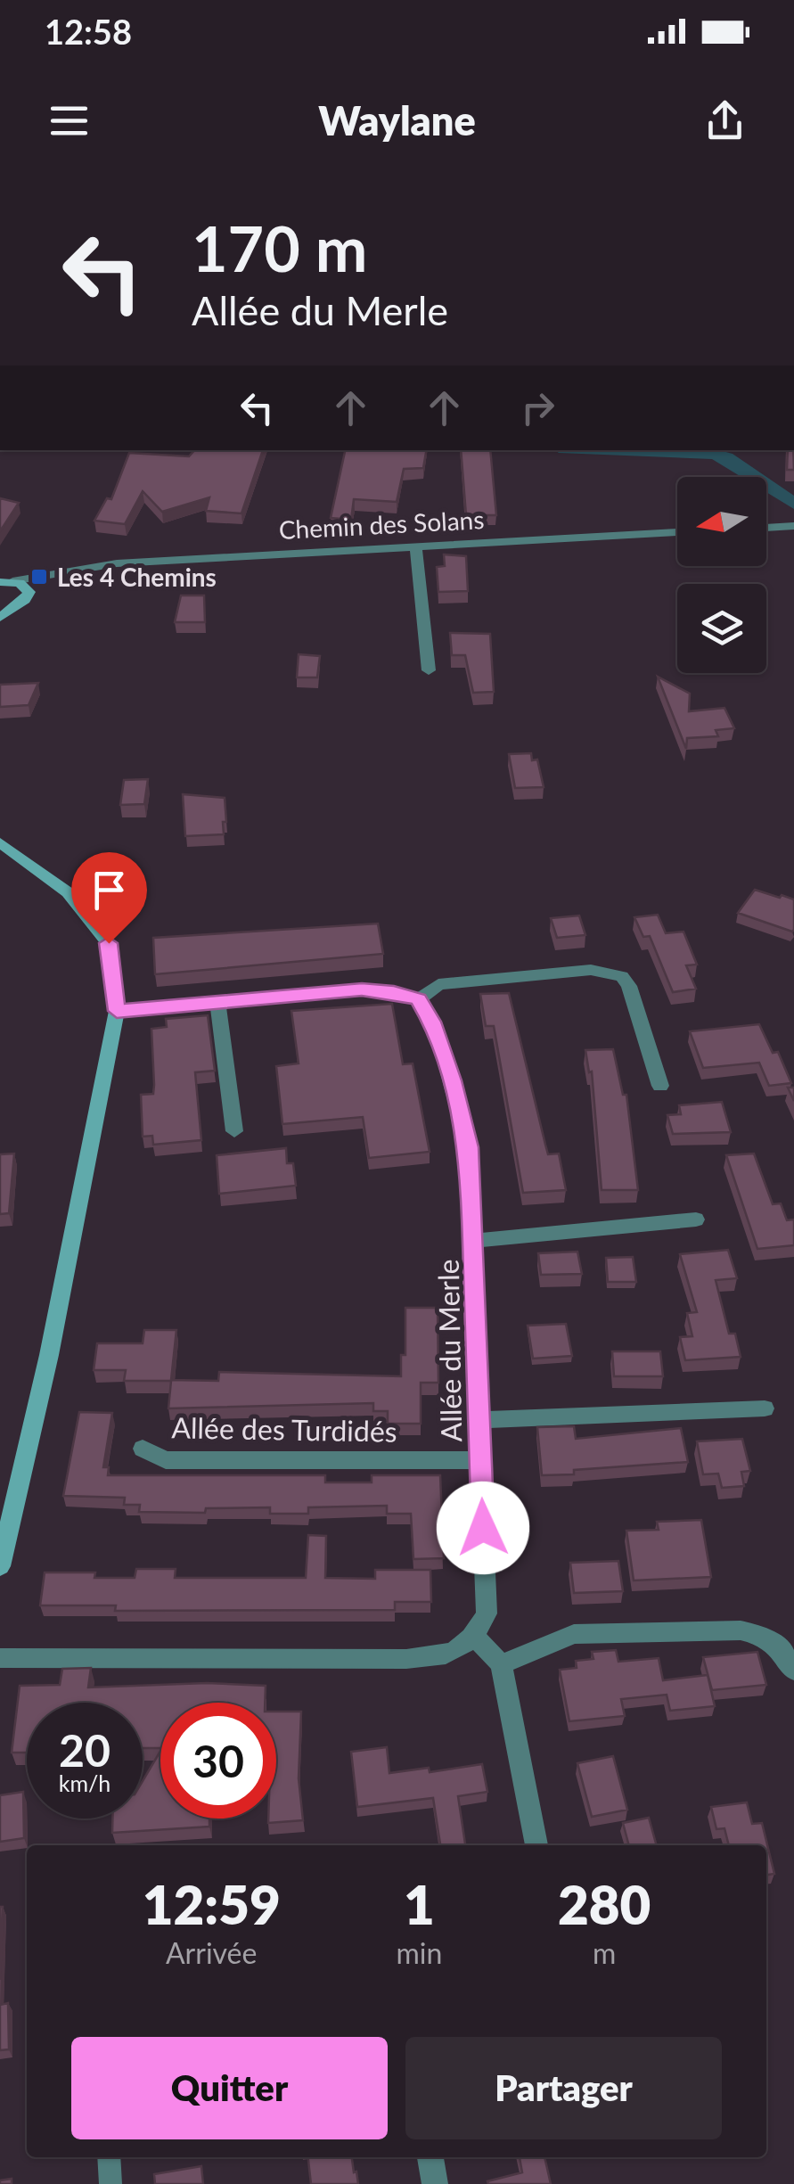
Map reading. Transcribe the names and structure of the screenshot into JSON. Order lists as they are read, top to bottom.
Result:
{
  "streets": {
    "street": ["Chemin des Solans", "Allée du Merle", "Allée des Turdidés"]
  },
  "crossings": [
    ["Allée du Merle", "Allée des Turdidés"]
  ],
  "places": {
    "transit": ["Les 4 Chemins"]
  },
  "north": "left",
  "page": {
    "status": "12:58",
    "header": "Waylane",
    "turn": ["170 m", "Allée du Merle"],
    "speed": "20 km/h",
    "limit": "30",
    "eta": [
      "12:59",
      "Arrivée",
      "1",
      "min",
      "280",
      "m"
    ],
    "buttons": ["Quitter", "Partager"]
  }
}
